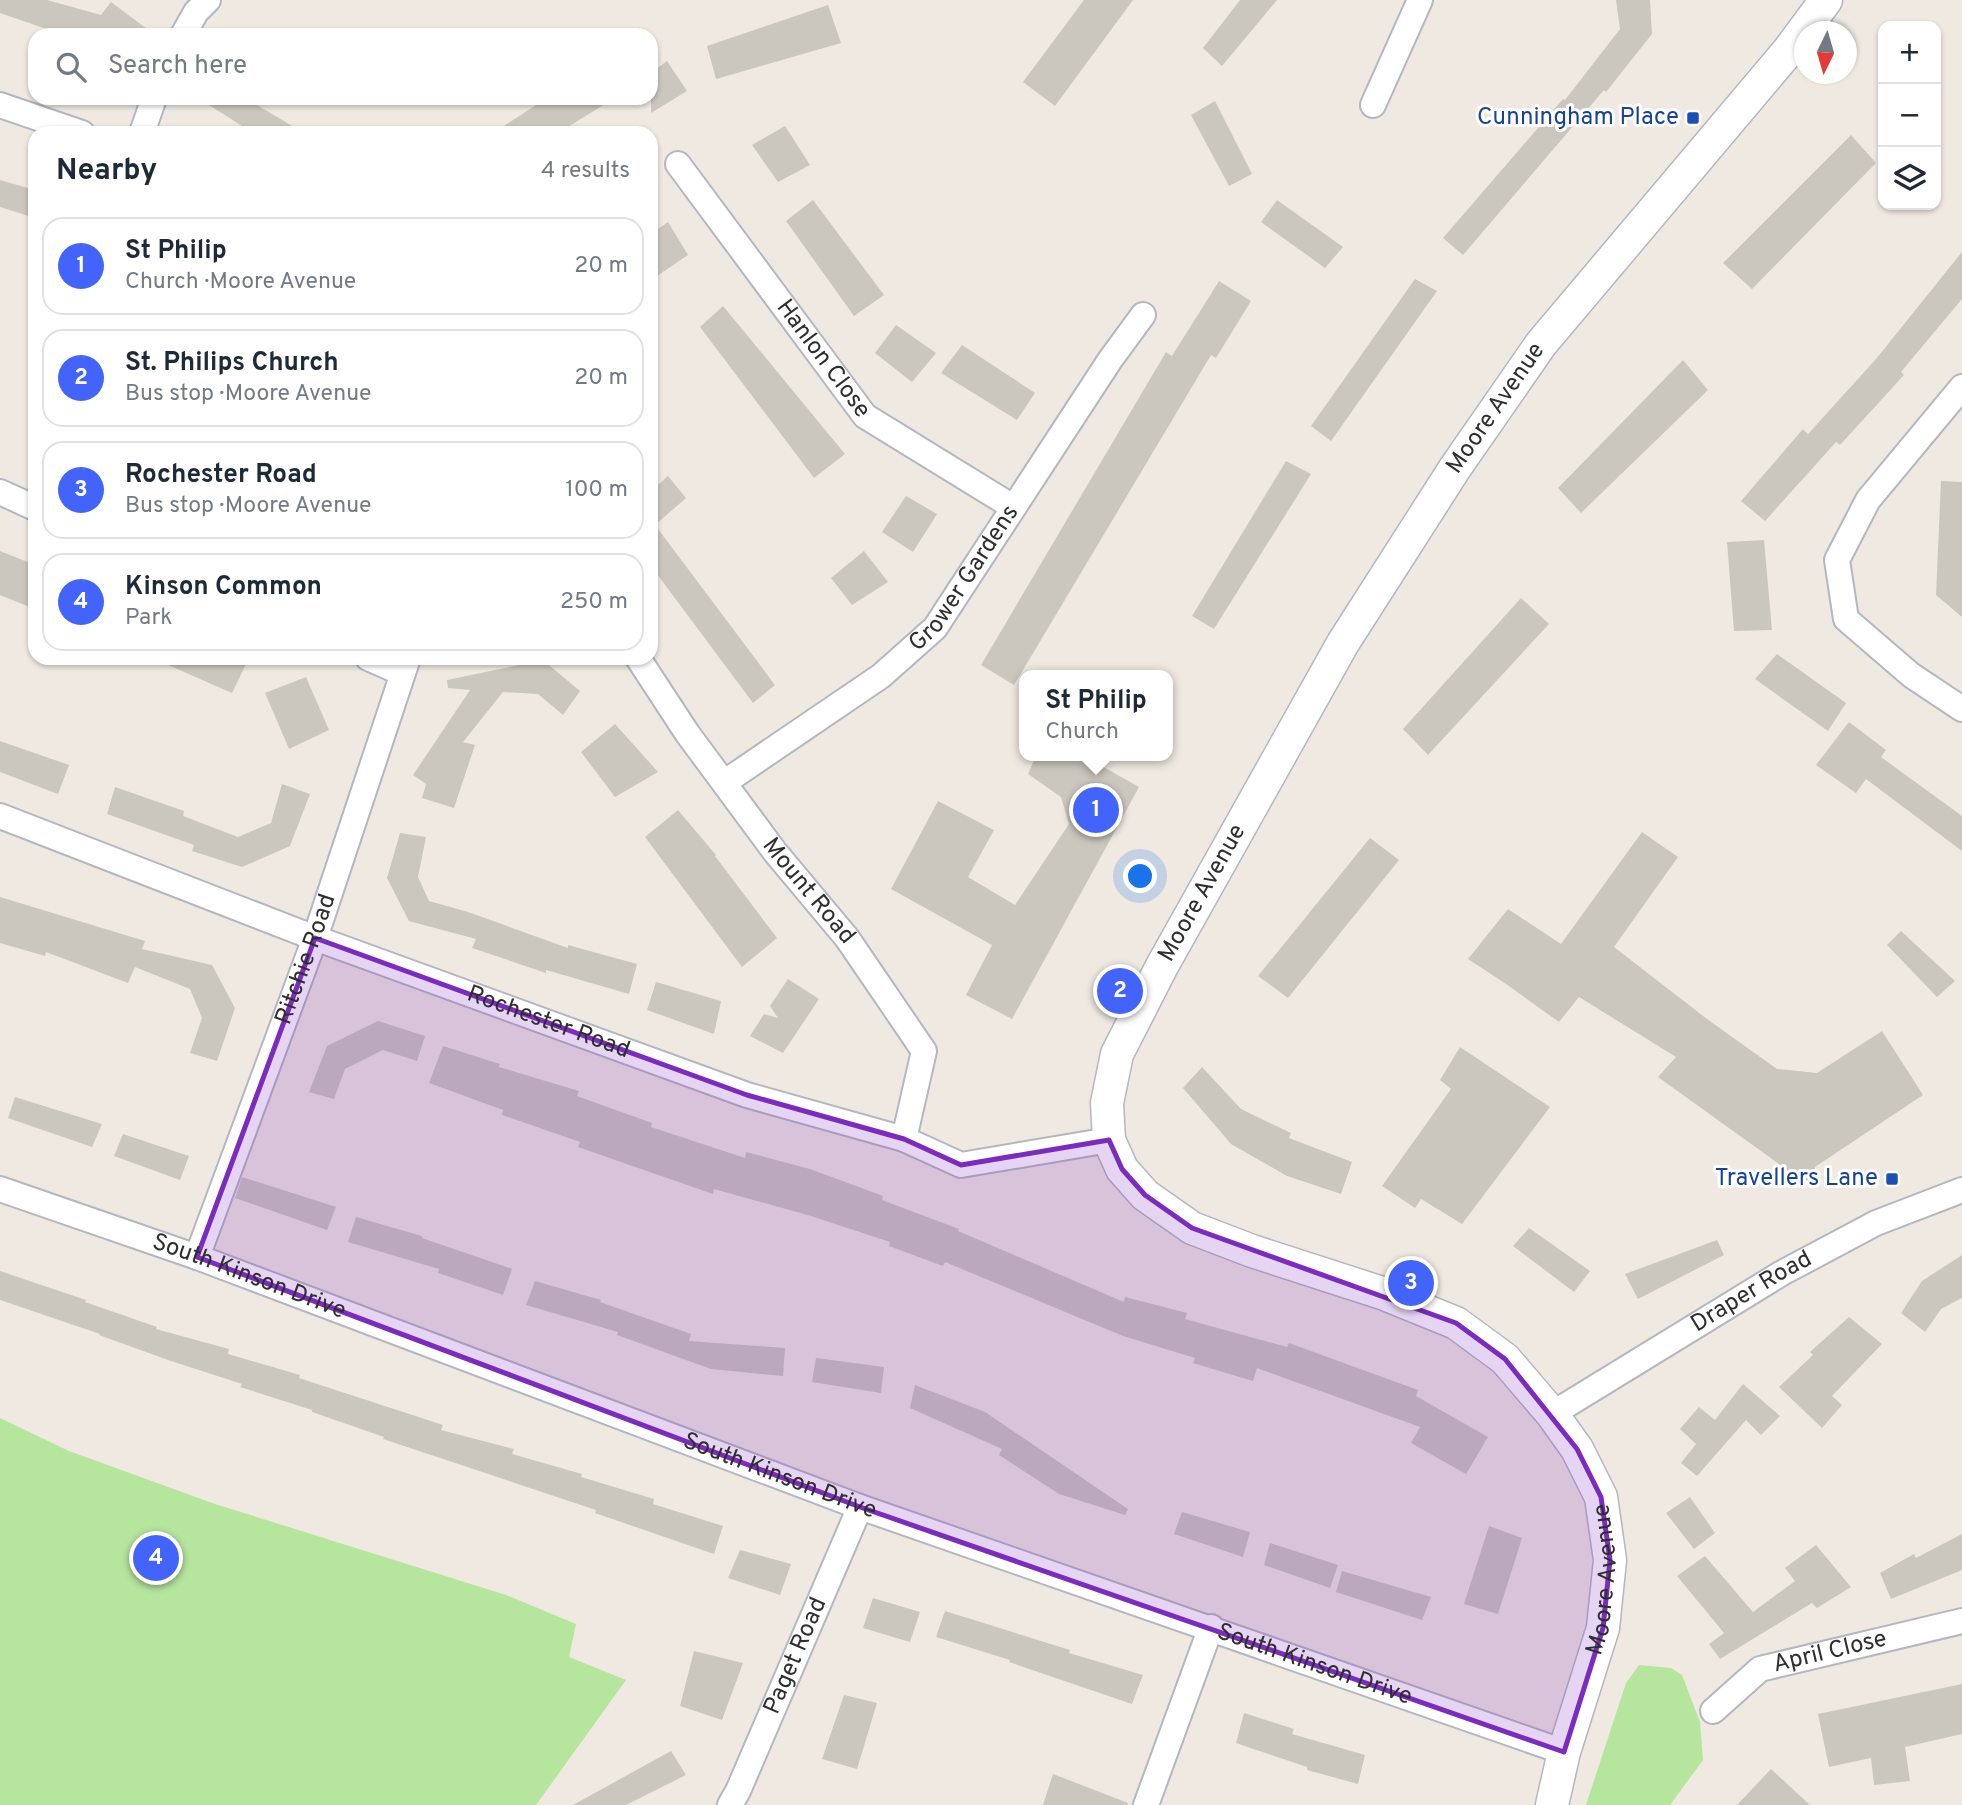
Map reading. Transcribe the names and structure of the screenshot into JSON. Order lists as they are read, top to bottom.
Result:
{
  "streets": {
    "street": [
      "Hanlon Close",
      "Moore Avenue",
      "Grower Gardens",
      "Mount Road",
      "Ritchie Road",
      "Rochester Road",
      "South Kinson Drive",
      "Draper Road",
      "April Close",
      "Paget Road"
    ]
  },
  "crossings": [
    ["Hanlon Close", "Grower Gardens"],
    ["Moore Avenue", "Rochester Road"],
    ["Moore Avenue", "South Kinson Drive"],
    ["Moore Avenue", "Draper Road"],
    ["Grower Gardens", "Mount Road"],
    ["Mount Road", "Rochester Road"],
    ["Ritchie Road", "Rochester Road"],
    ["Ritchie Road", "South Kinson Drive"],
    ["South Kinson Drive", "Paget Road"]
  ],
  "places": {
    "transit": ["Cunningham Place", "Travellers Lane"]
  },
  "north": "bottom",
  "page": {
    "map_buttons": ["+", "−"],
    "search": "Search here",
    "heading": ["Nearby", "4 results"],
    "list": [
      {
        "mark": "1",
        "name": "St Philip",
        "note": "Church · Moore Avenue",
        "value": "20 m"
      },
      {
        "mark": "2",
        "name": "St. Philips Church",
        "note": "Bus stop · Moore Avenue",
        "value": "20 m"
      },
      {
        "mark": "3",
        "name": "Rochester Road",
        "note": "Bus stop · Moore Avenue",
        "value": "100 m"
      },
      {
        "mark": "4",
        "name": "Kinson Common",
        "note": "Park",
        "value": "250 m"
      }
    ],
    "popup": ["St Philip", "Church"],
    "pins": [
      "1",
      "2",
      "3",
      "4"
    ]
  }
}
